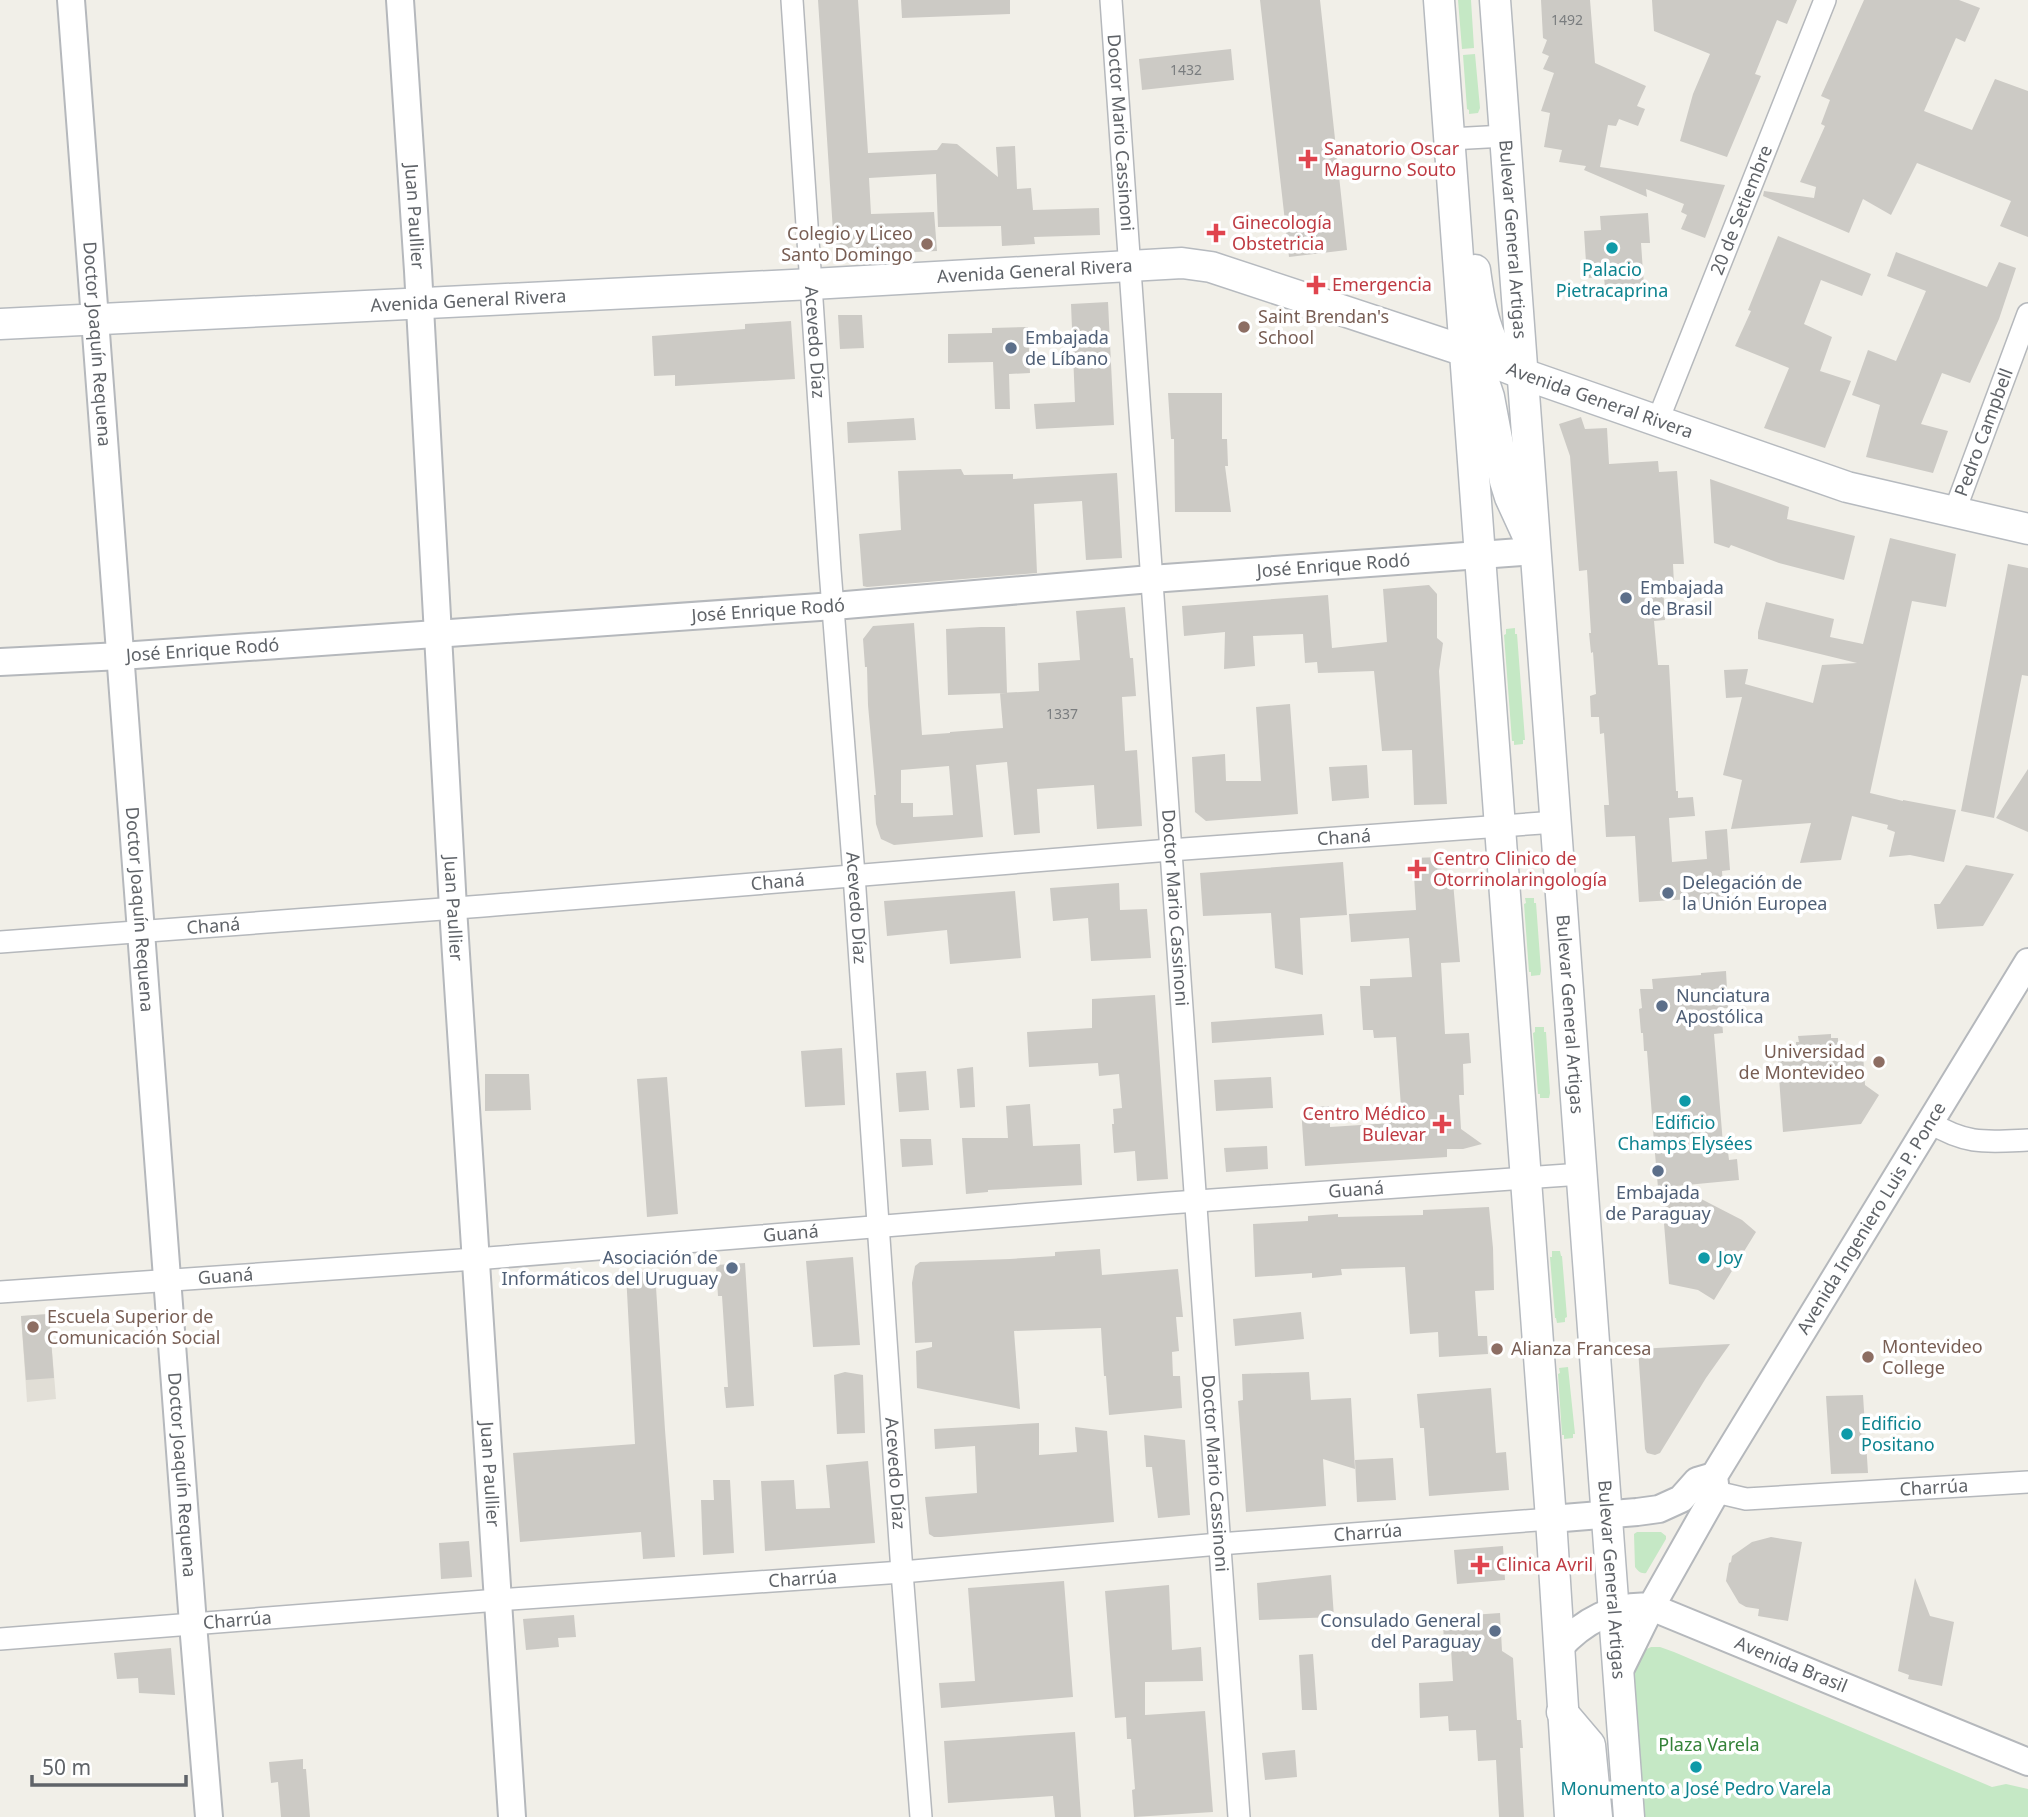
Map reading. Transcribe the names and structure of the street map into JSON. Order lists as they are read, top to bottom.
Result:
{
  "streets": {
    "main road": ["Bulevar General Artigas", "Avenida General Rivera"],
    "street": [
      "Doctor Mario Cassinoni",
      "20 de Setiembre",
      "Juan Paullier",
      "Doctor Joaquín Requena",
      "Acevedo Díaz",
      "Pedro Campbell",
      "José Enrique Rodó",
      "Chaná",
      "Guaná",
      "Avenida Ingeniero Luis P. Ponce",
      "Charrúa",
      "Avenida Brasil"
    ]
  },
  "crossings": [
    ["Doctor Mario Cassinoni", "Avenida General Rivera"],
    ["Doctor Mario Cassinoni", "José Enrique Rodó"],
    ["Doctor Mario Cassinoni", "Chaná"],
    ["Doctor Mario Cassinoni", "Guaná"],
    ["Doctor Mario Cassinoni", "Charrúa"],
    ["20 de Setiembre", "Avenida General Rivera"],
    ["Juan Paullier", "Avenida General Rivera"],
    ["Juan Paullier", "José Enrique Rodó"],
    ["Juan Paullier", "Chaná"],
    ["Juan Paullier", "Guaná"],
    ["Juan Paullier", "Charrúa"],
    ["Bulevar General Artigas", "Avenida General Rivera"],
    ["Bulevar General Artigas", "José Enrique Rodó"],
    ["Bulevar General Artigas", "Chaná"],
    ["Bulevar General Artigas", "Guaná"],
    ["Bulevar General Artigas", "Avenida Ingeniero Luis P. Ponce"],
    ["Bulevar General Artigas", "Charrúa"],
    ["Bulevar General Artigas", "Avenida Brasil"],
    ["Avenida General Rivera", "Doctor Joaquín Requena"],
    ["Avenida General Rivera", "Acevedo Díaz"],
    ["Avenida General Rivera", "Pedro Campbell"],
    ["Doctor Joaquín Requena", "José Enrique Rodó"],
    ["Doctor Joaquín Requena", "Chaná"],
    ["Doctor Joaquín Requena", "Guaná"],
    ["Doctor Joaquín Requena", "Charrúa"],
    ["Acevedo Díaz", "José Enrique Rodó"],
    ["Acevedo Díaz", "Chaná"],
    ["Acevedo Díaz", "Guaná"],
    ["Acevedo Díaz", "Charrúa"],
    ["Avenida Ingeniero Luis P. Ponce", "Charrúa"],
    ["Avenida Ingeniero Luis P. Ponce", "Avenida Brasil"]
  ],
  "parks": ["Plaza Varela"],
  "places": {
    "health": [
      "Sanatorio Oscar Magurno Souto",
      "Ginecología Obstetricia",
      "Emergencia",
      "Centro Clinico de Otorrinolaringología",
      "Centro Médico Bulevar",
      "Clinica Avril"
    ],
    "other": [
      "Colegio y Liceo Santo Domingo",
      "Palacio Pietracaprina",
      "Saint Brendan's School",
      "Embajada de Líbano",
      "Embajada de Brasil",
      "Delegación de la Unión Europea",
      "Nunciatura Apostólica",
      "Universidad de Montevideo",
      "Edificio Champs Elysées",
      "Embajada de Paraguay",
      "Joy",
      "Asociación de Informáticos del Uruguay",
      "Escuela Superior de Comunicación Social",
      "Alianza Francesa",
      "Montevideo College",
      "Edificio Positano",
      "Consulado General del Paraguay",
      "Monumento a José Pedro Varela"
    ]
  },
  "house_numbers": ["1492", "1432", "1337"],
  "scale_bar": "50 m"
}
